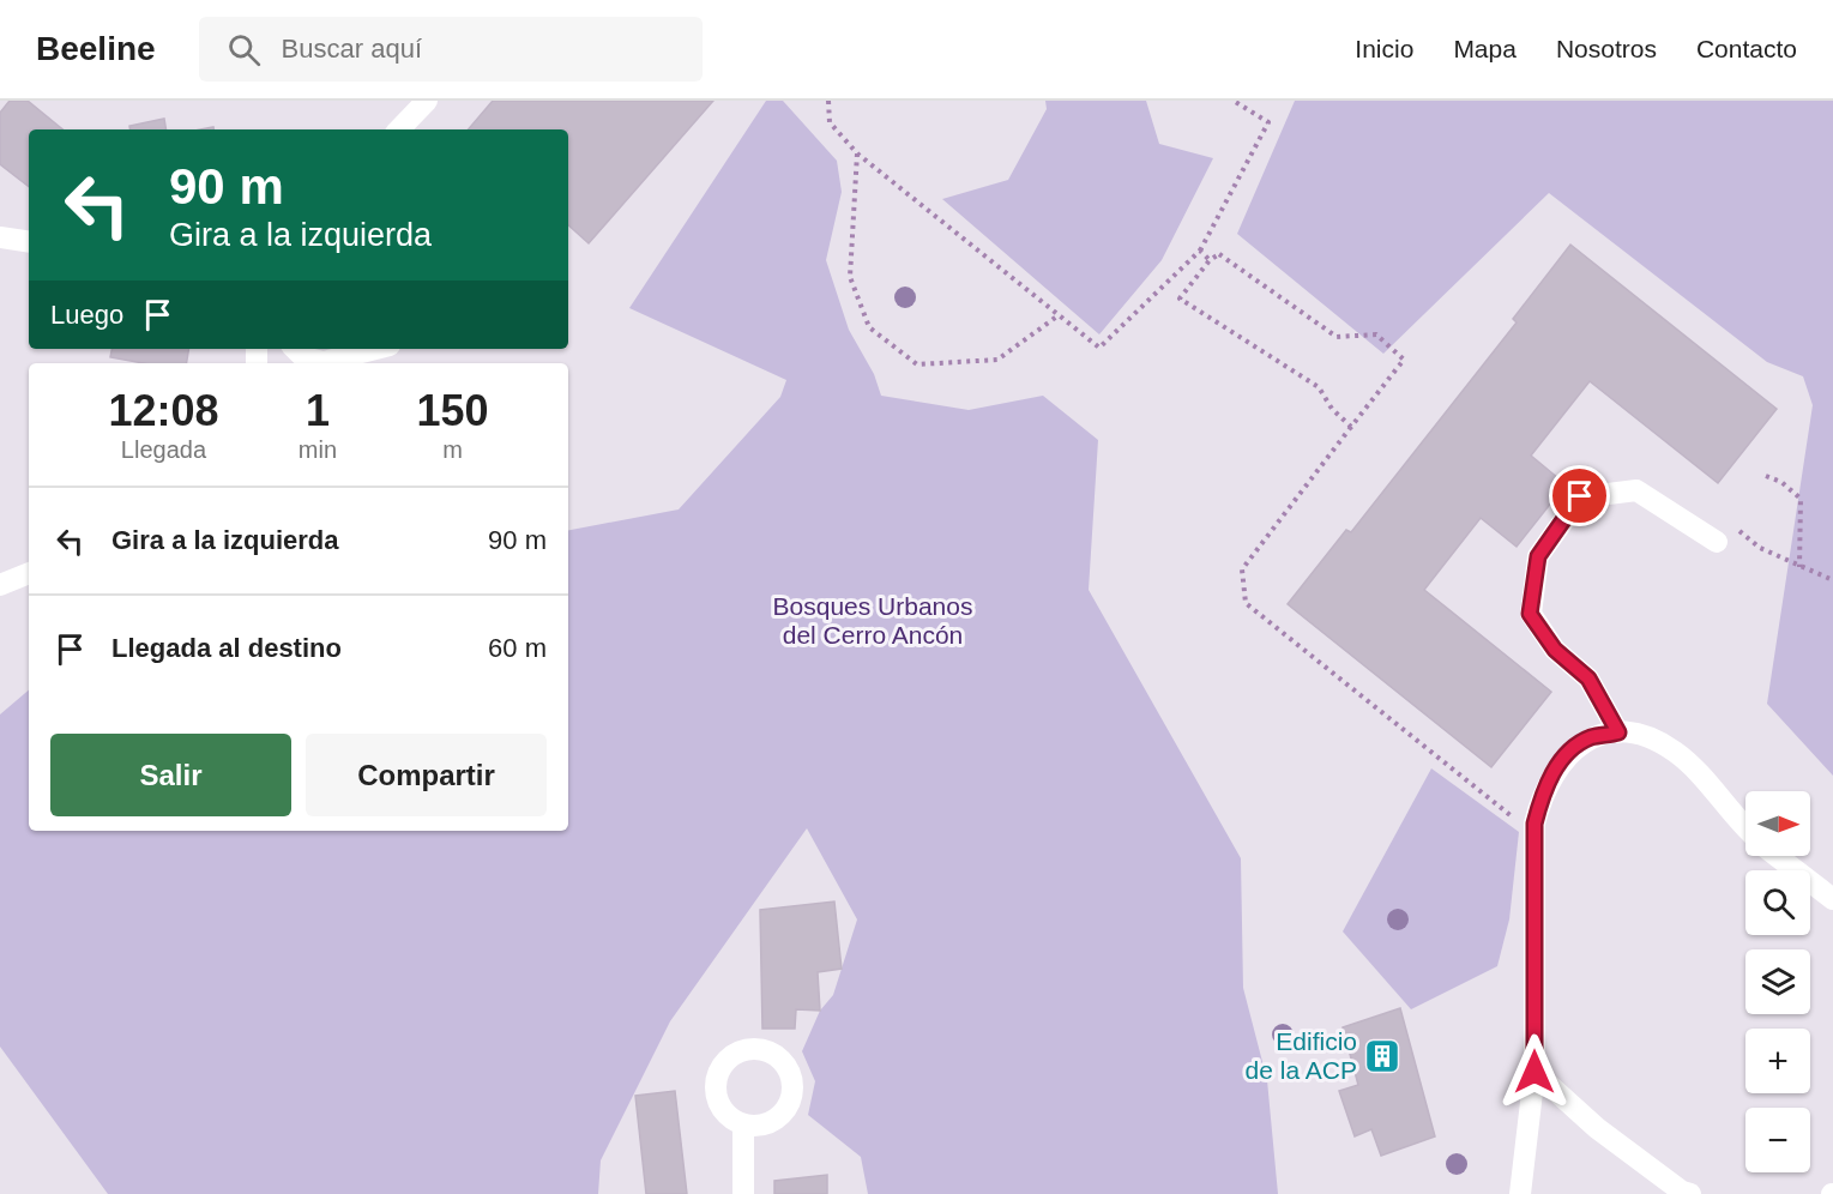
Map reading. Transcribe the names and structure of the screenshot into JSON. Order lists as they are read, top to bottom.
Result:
{
  "parks": ["Bosques Urbanos del Cerro Ancón"],
  "places": {
    "building": ["Edificio de la ACP"]
  },
  "north": "right",
  "page": {
    "header": "Beeline",
    "search": "Buscar aquí",
    "nav": [
      "Inicio",
      "Mapa",
      "Nosotros",
      "Contacto"
    ],
    "turn": ["90 m", "Gira a la izquierda"],
    "then": "Luego",
    "eta": [
      "12:08",
      "Llegada",
      "1",
      "min",
      "150",
      "m"
    ],
    "list": [
      {
        "name": "Gira a la izquierda",
        "value": "90 m"
      },
      {
        "name": "Llegada al destino",
        "value": "60 m"
      }
    ],
    "buttons": ["Salir", "Compartir"],
    "map_buttons": ["+", "−"]
  }
}
